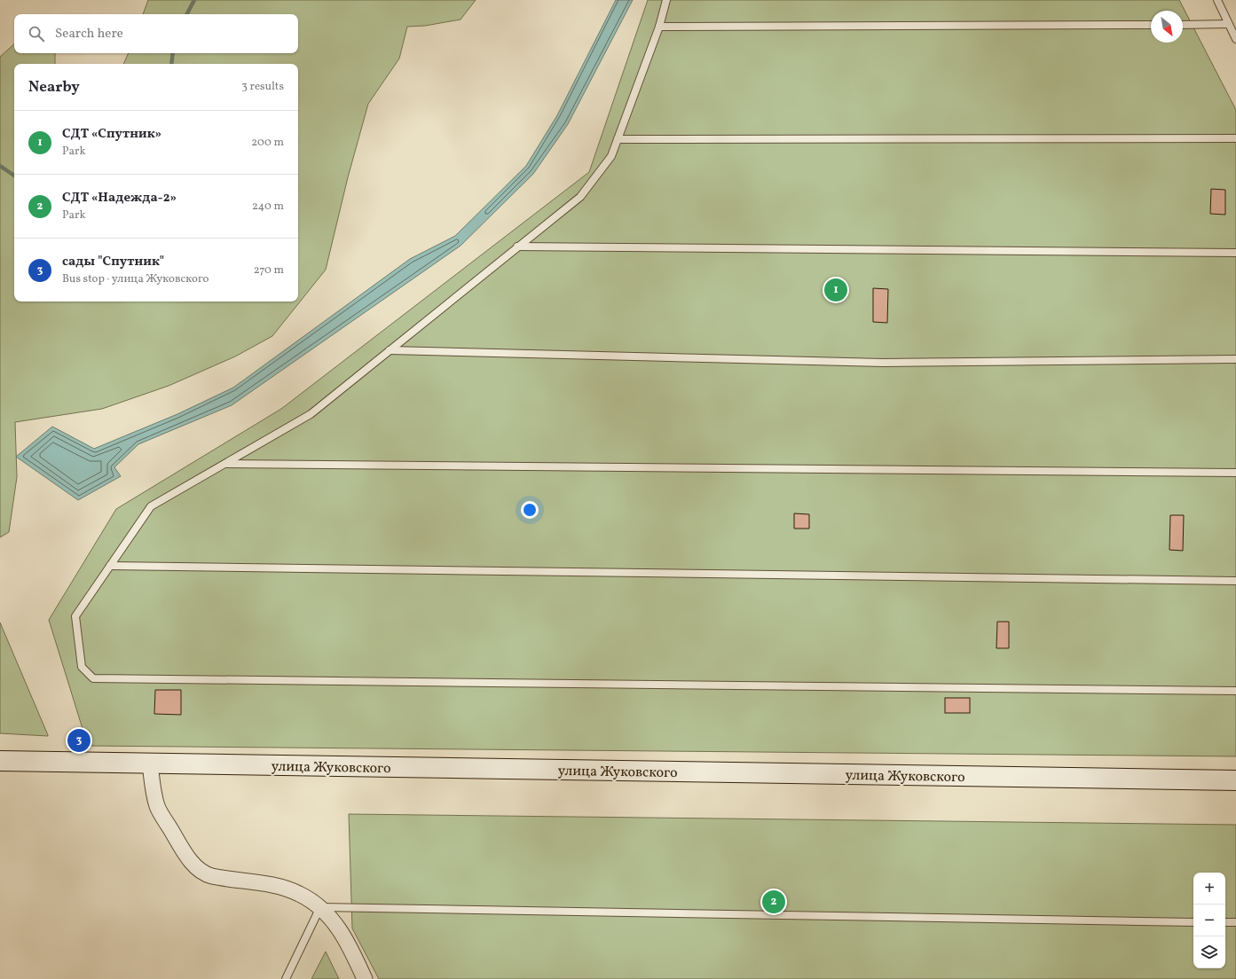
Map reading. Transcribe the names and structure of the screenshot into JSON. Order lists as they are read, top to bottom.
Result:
{
  "streets": {
    "main road": ["улица Жуковского"]
  },
  "north": "bottom right",
  "page": {
    "search": "Search here",
    "heading": ["Nearby", "3 results"],
    "list": [
      {
        "mark": "1",
        "name": "СДТ «Спутник»",
        "note": "Park",
        "value": "200 m"
      },
      {
        "mark": "2",
        "name": "СДТ «Надежда-2»",
        "note": "Park",
        "value": "240 m"
      },
      {
        "mark": "3",
        "name": "сады \"Спутник\"",
        "note": "Bus stop · улица Жуковского",
        "value": "270 m"
      }
    ],
    "pins": ["1", "3", "2"],
    "map_buttons": ["+", "−"]
  }
}
